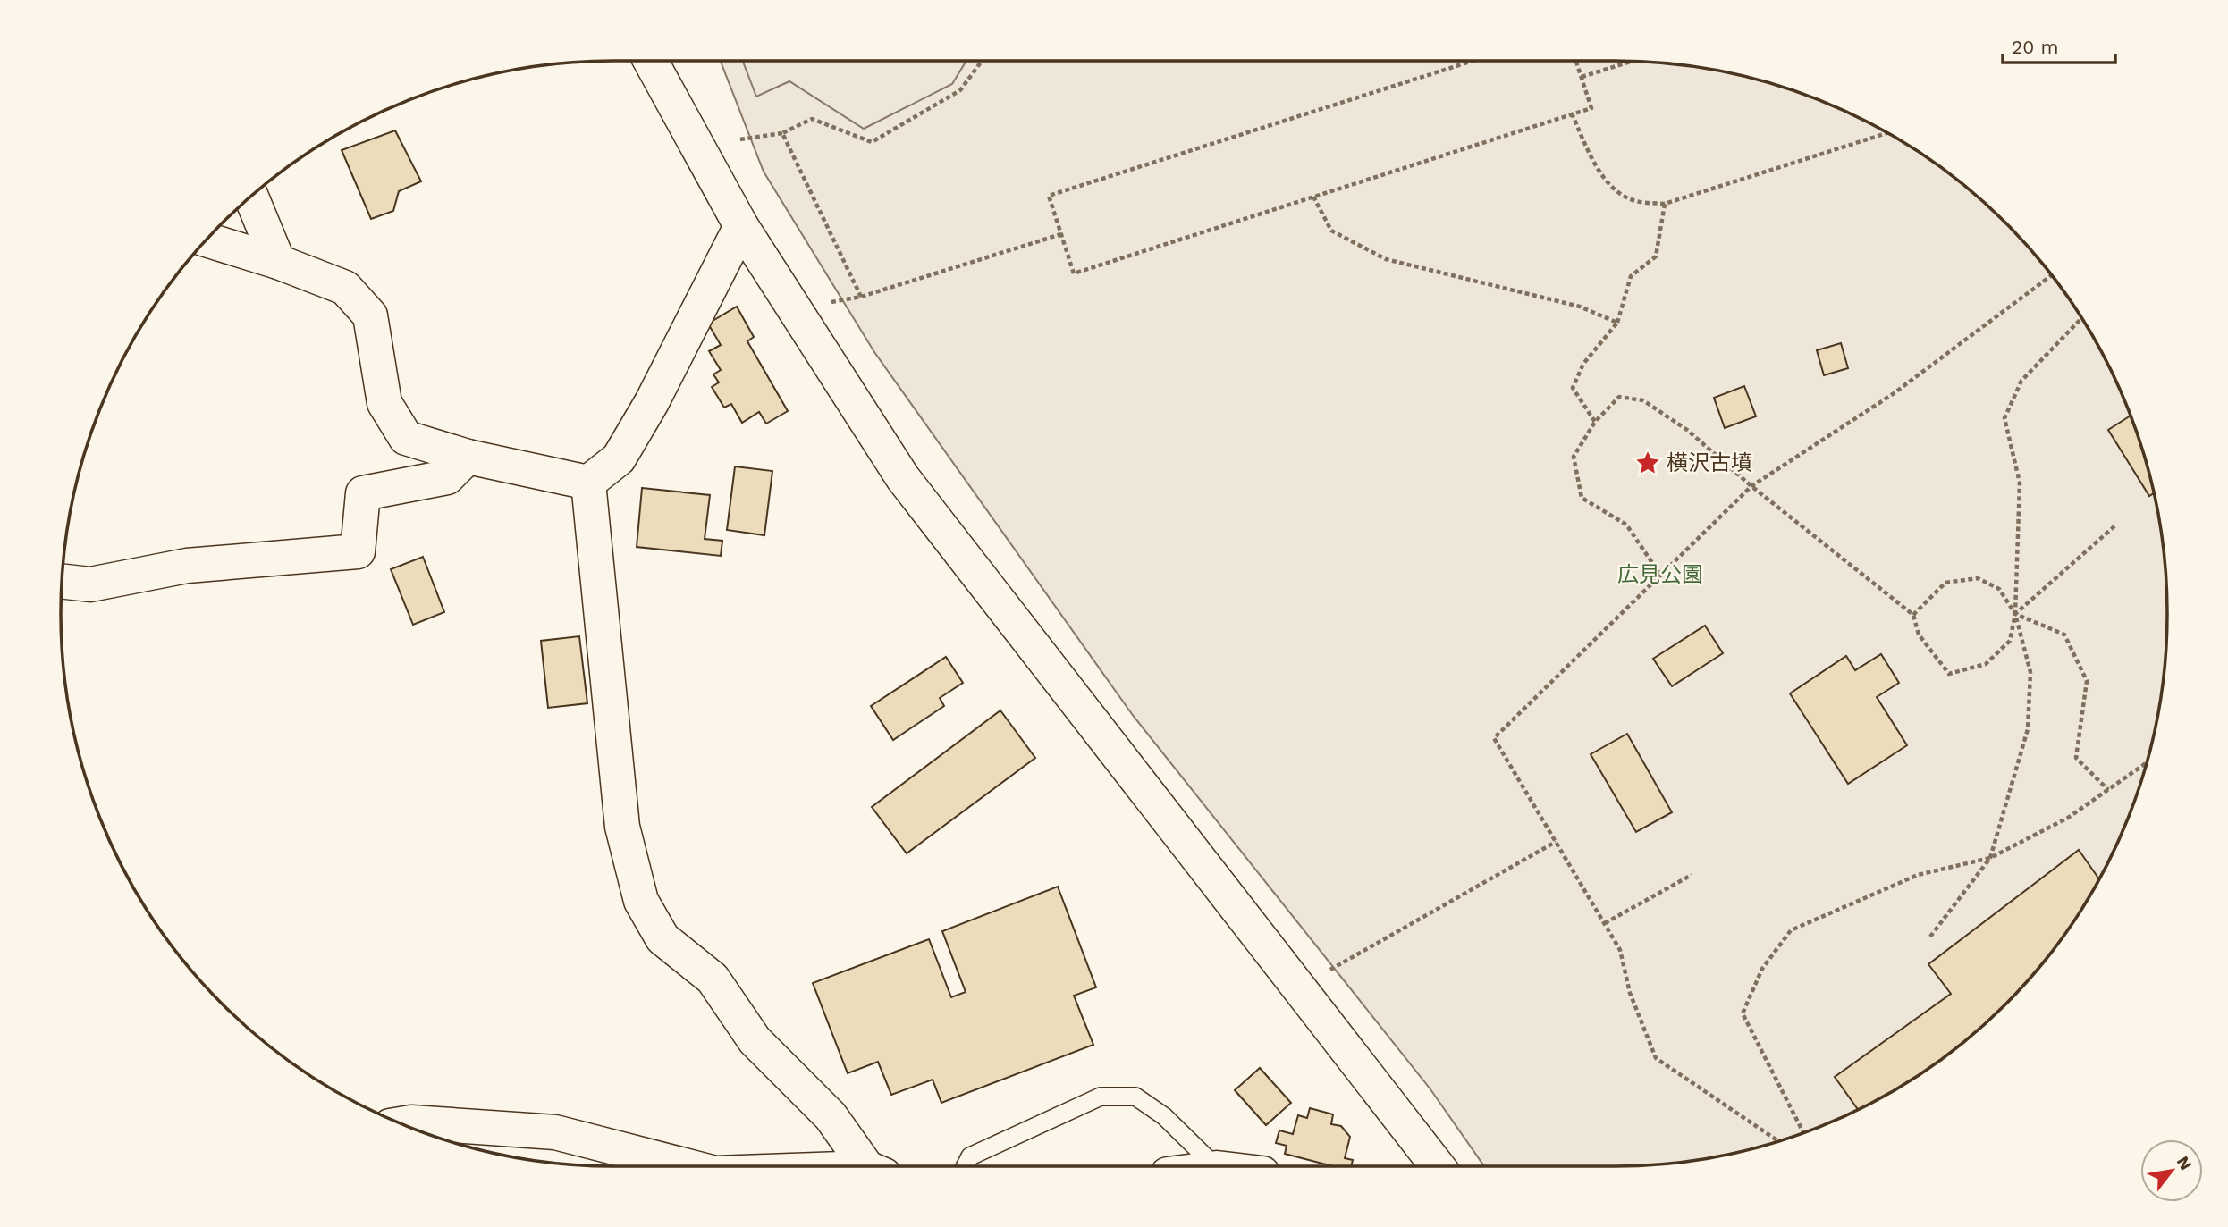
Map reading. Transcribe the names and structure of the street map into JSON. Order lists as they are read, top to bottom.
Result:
{
  "parks": ["広見公園"],
  "places": {
    "place": ["横沢古墳"]
  },
  "scale_bar": "20 m",
  "north": "top right"
}
